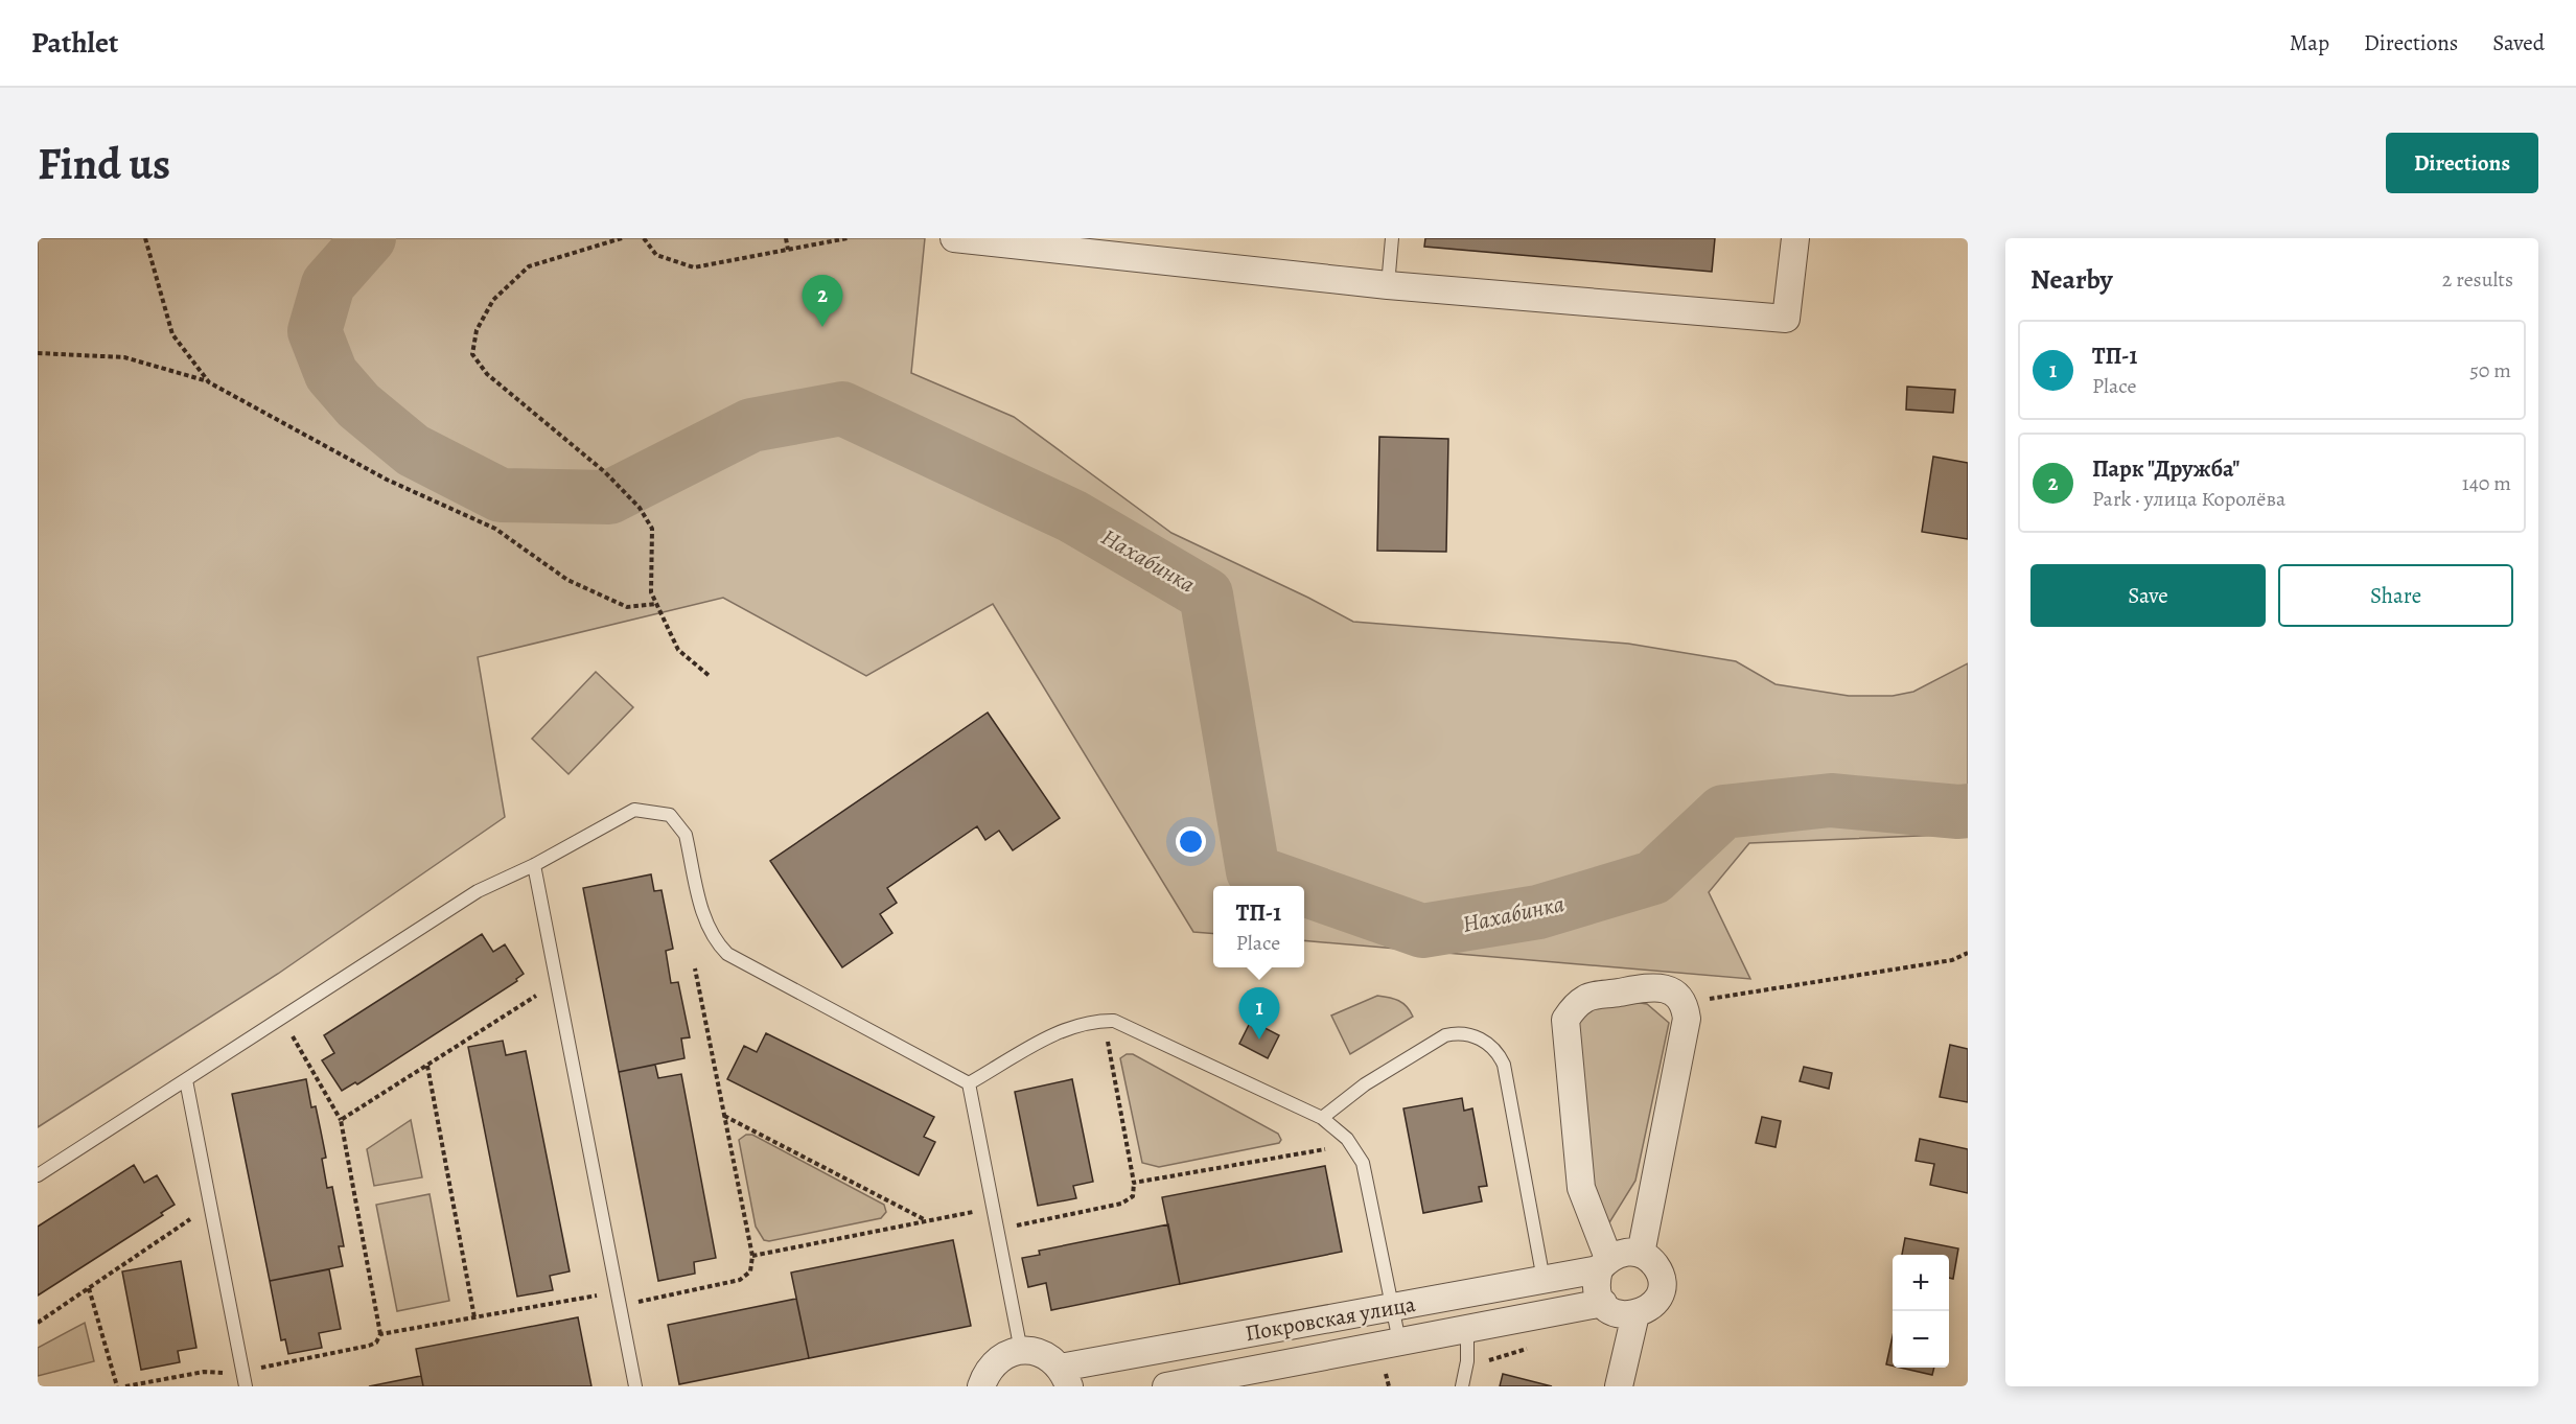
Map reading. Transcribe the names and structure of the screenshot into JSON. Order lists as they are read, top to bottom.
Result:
{
  "streets": {
    "street": ["Покровская улица"]
  },
  "water": ["Нахабинка"],
  "page": {
    "header": "Pathlet",
    "nav": ["Map", "Directions", "Saved"],
    "buttons": [
      "Directions",
      ["Save", "Share"]
    ],
    "title": "Find us",
    "heading": ["Nearby", "2 results"],
    "pins": ["2", "1"],
    "list": [
      {
        "mark": "1",
        "name": "ТП-1",
        "note": "Place",
        "value": "50 m"
      },
      {
        "mark": "2",
        "name": "Парк \"Дружба\"",
        "note": "Park · улица Королёва",
        "value": "140 m"
      }
    ],
    "popup": ["ТП-1", "Place"],
    "map_buttons": ["+", "−"]
  }
}
